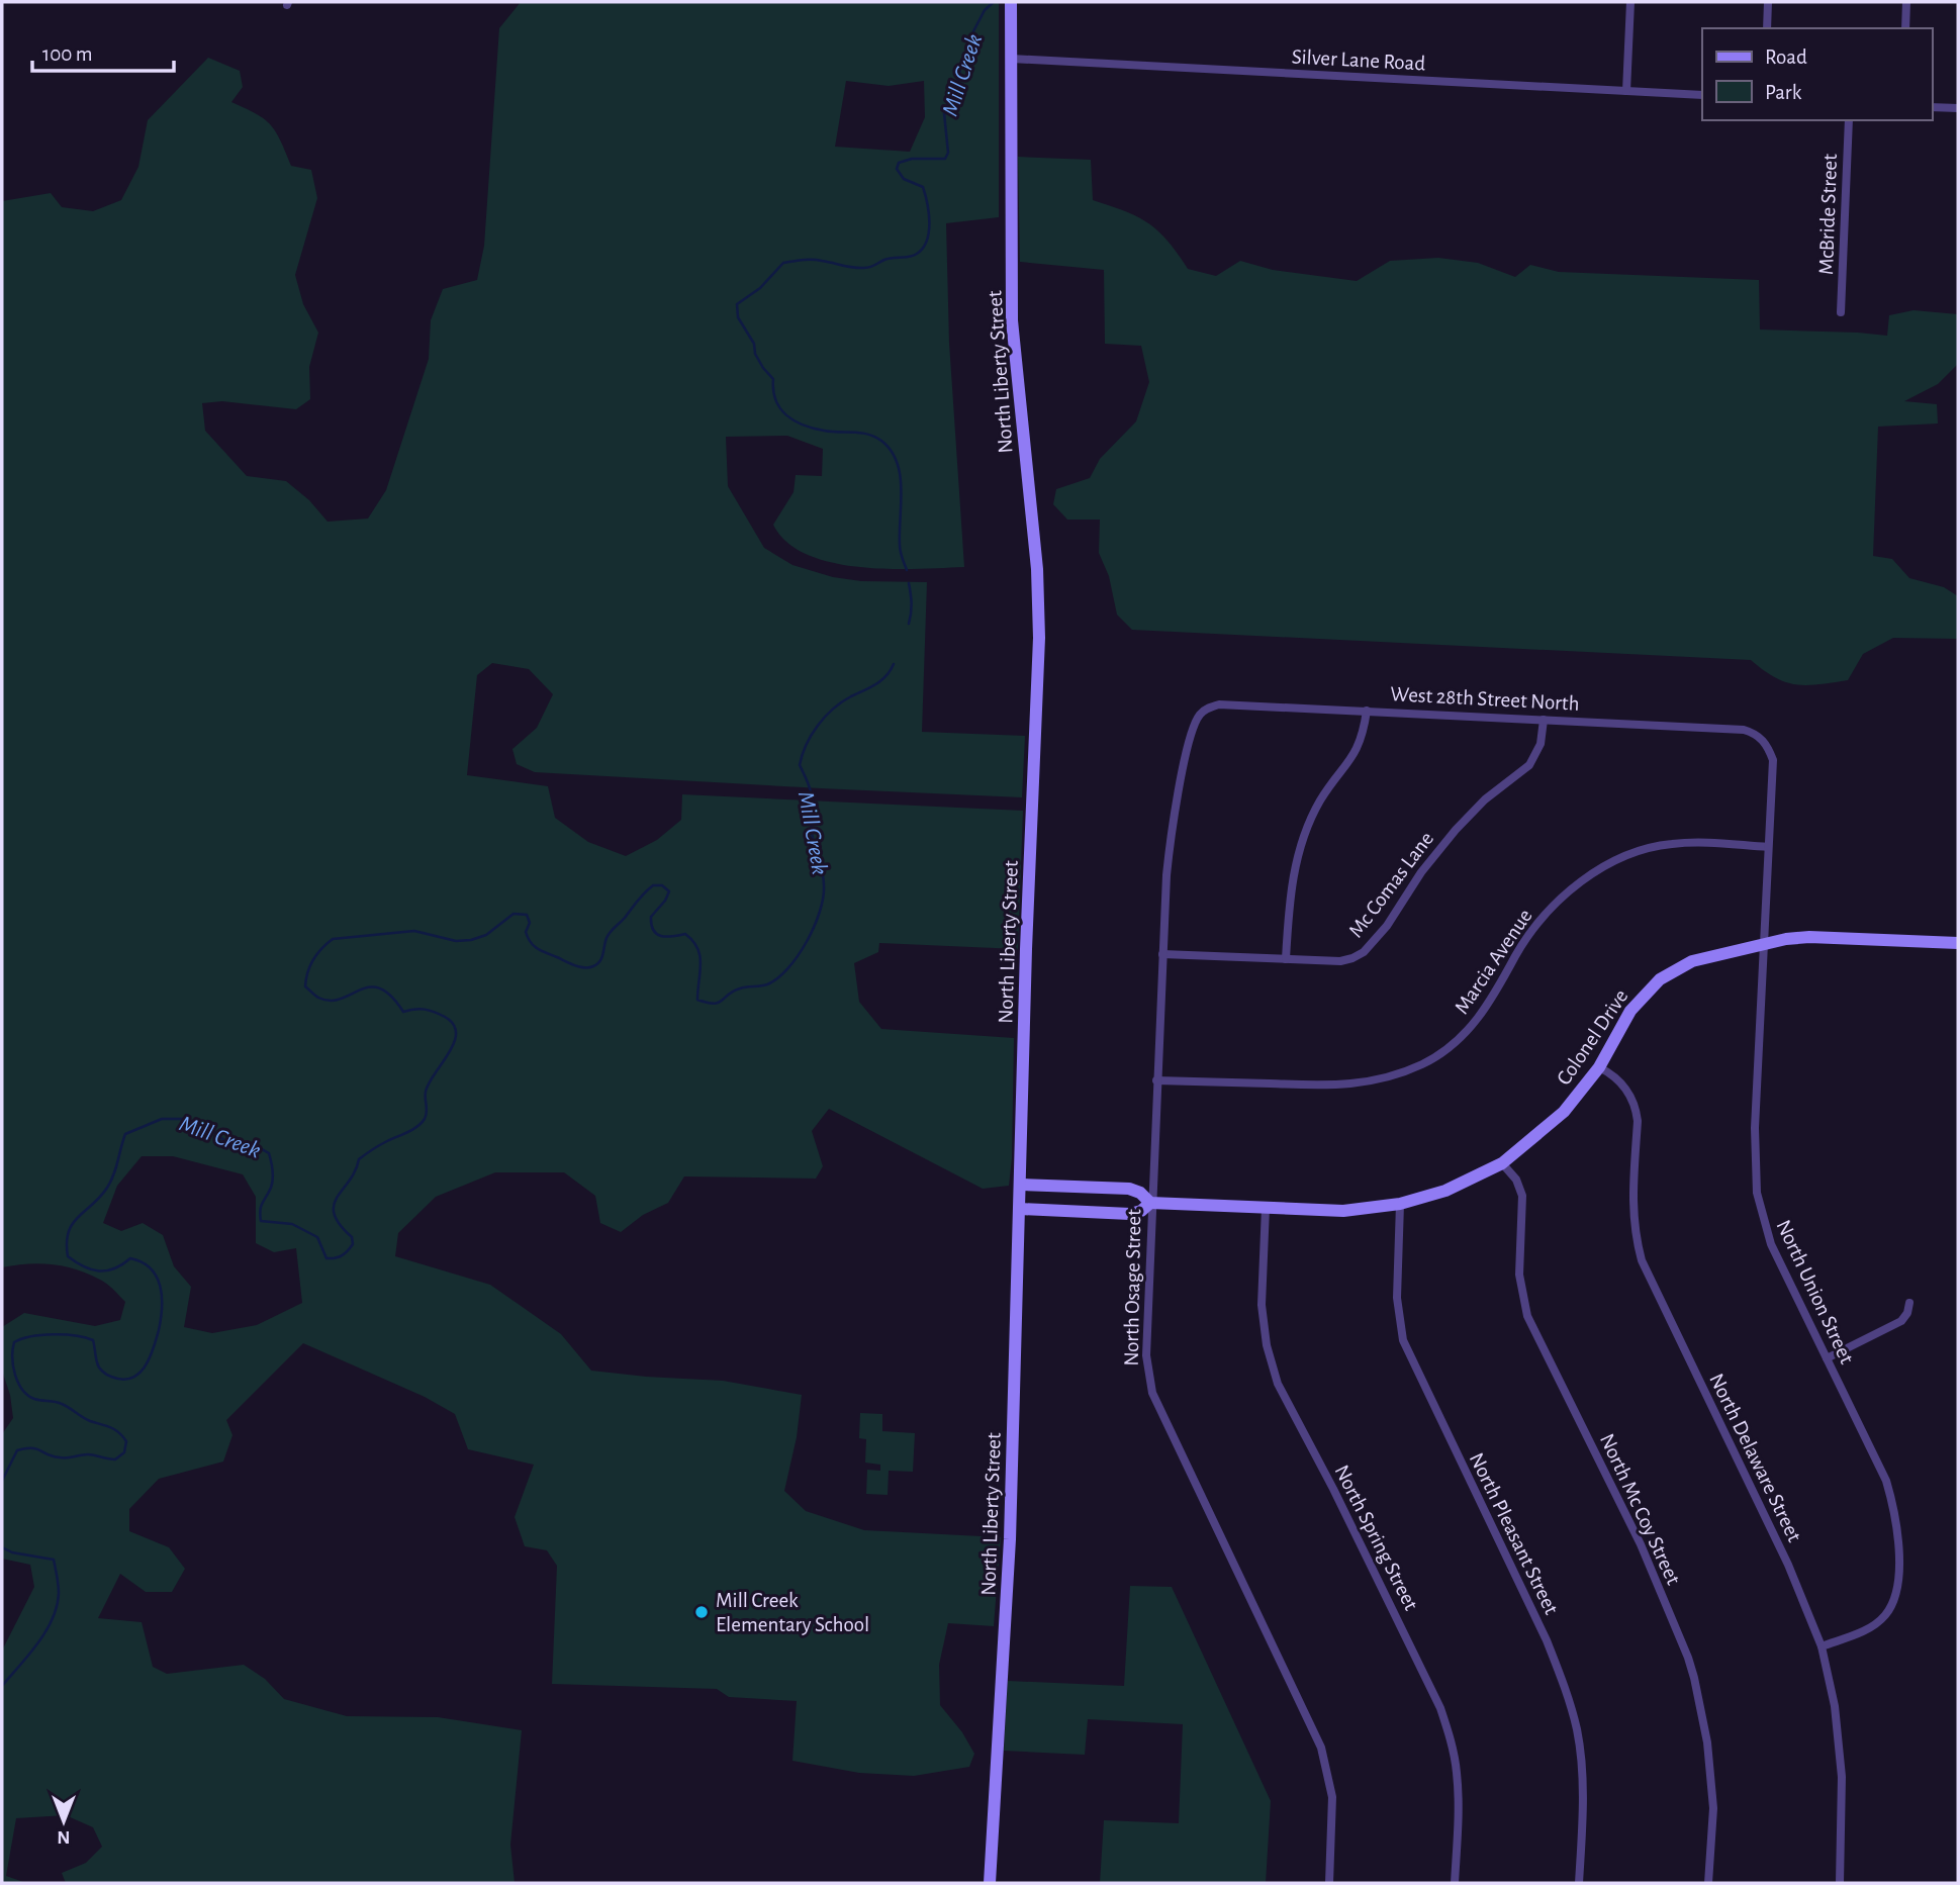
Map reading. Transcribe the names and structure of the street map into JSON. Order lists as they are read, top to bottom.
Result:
{
  "streets": {
    "main road": ["North Liberty Street", "Colonel Drive"],
    "street": [
      "Silver Lane Road",
      "McBride Street",
      "West 28th Street North",
      "Mc Comas Lane",
      "Marcia Avenue",
      "North Osage Street",
      "North Union Street",
      "North Delaware Street",
      "North Mc Coy Street",
      "North Pleasant Street",
      "North Spring Street"
    ]
  },
  "crossings": [
    ["Silver Lane Road", "North Liberty Street"],
    ["North Liberty Street", "Colonel Drive"],
    ["West 28th Street North", "Mc Comas Lane"],
    ["West 28th Street North", "North Osage Street"],
    ["West 28th Street North", "North Union Street"],
    ["Mc Comas Lane", "North Osage Street"],
    ["Marcia Avenue", "North Osage Street"],
    ["Marcia Avenue", "North Union Street"],
    ["Colonel Drive", "North Osage Street"],
    ["Colonel Drive", "North Union Street"],
    ["Colonel Drive", "North Delaware Street"],
    ["Colonel Drive", "North Mc Coy Street"],
    ["Colonel Drive", "North Pleasant Street"],
    ["Colonel Drive", "North Spring Street"],
    ["North Union Street", "North Delaware Street"]
  ],
  "water": ["Mill Creek"],
  "places": ["Mill Creek Elementary School"],
  "legend": ["Road", "Park"],
  "scale_bar": "100 m",
  "north": "bottom"
}
